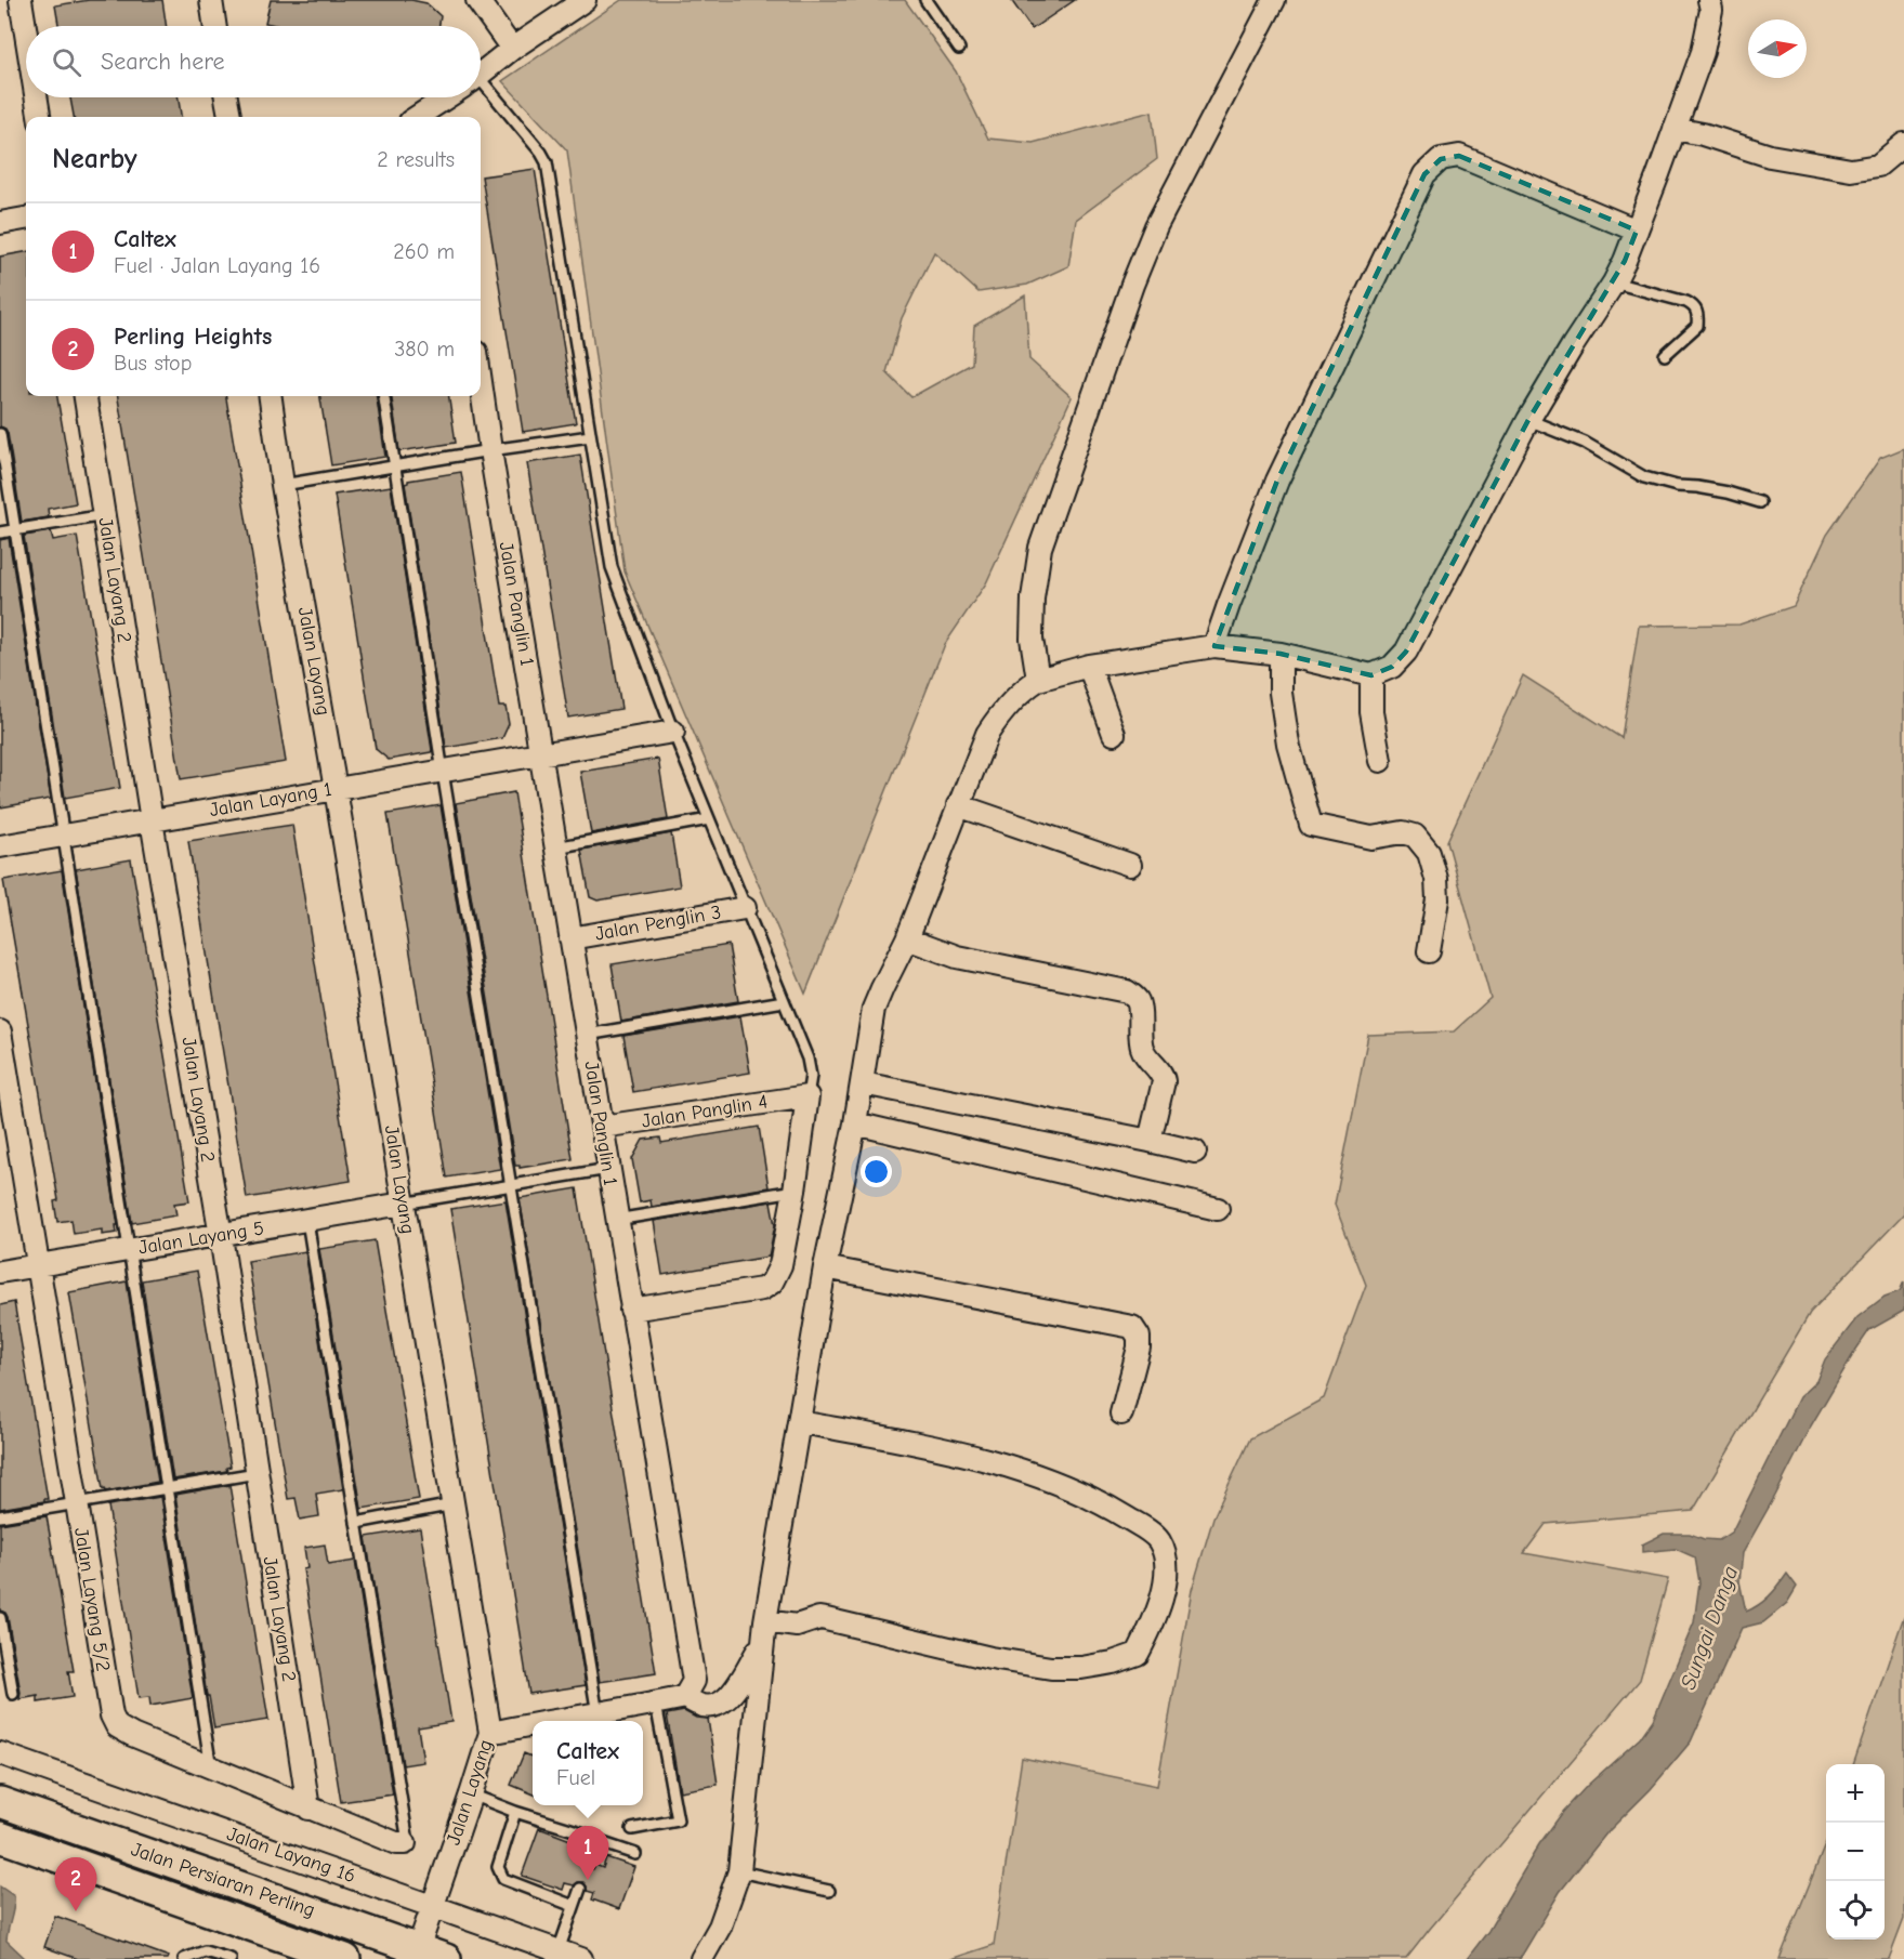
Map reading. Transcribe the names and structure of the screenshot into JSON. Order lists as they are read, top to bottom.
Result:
{
  "streets": {
    "main road": ["Jalan Persiaran Perling"],
    "street": [
      "Jalan Layang 2",
      "Jalan Panglin 1",
      "Jalan Layang",
      "Jalan Layang 1",
      "Jalan Penglin 3",
      "Jalan Panglin 4",
      "Jalan Layang 5",
      "Jalan Layang 5/2",
      "Jalan Layang 16"
    ]
  },
  "crossings": [
    ["Jalan Layang 2", "Jalan Layang 1"],
    ["Jalan Layang 2", "Jalan Layang 5"],
    ["Jalan Layang 2", "Jalan Layang 5/2"],
    ["Jalan Panglin 1", "Jalan Layang 1"],
    ["Jalan Panglin 1", "Jalan Penglin 3"],
    ["Jalan Panglin 1", "Jalan Panglin 4"],
    ["Jalan Layang", "Jalan Layang 1"],
    ["Jalan Layang", "Jalan Layang 5"],
    ["Jalan Layang", "Jalan Layang 16"],
    ["Jalan Layang", "Jalan Persiaran Perling"],
    ["Jalan Layang 5", "Jalan Layang 5/2"]
  ],
  "water": ["Sungai Danga"],
  "north": "right",
  "page": {
    "search": "Search here",
    "heading": ["Nearby", "2 results"],
    "list": [
      {
        "mark": "1",
        "name": "Caltex",
        "note": "Fuel · Jalan Layang 16",
        "value": "260 m"
      },
      {
        "mark": "2",
        "name": "Perling Heights",
        "note": "Bus stop",
        "value": "380 m"
      }
    ],
    "popup": ["Caltex", "Fuel"],
    "map_buttons": ["+", "−"],
    "pins": ["1", "2"]
  }
}
